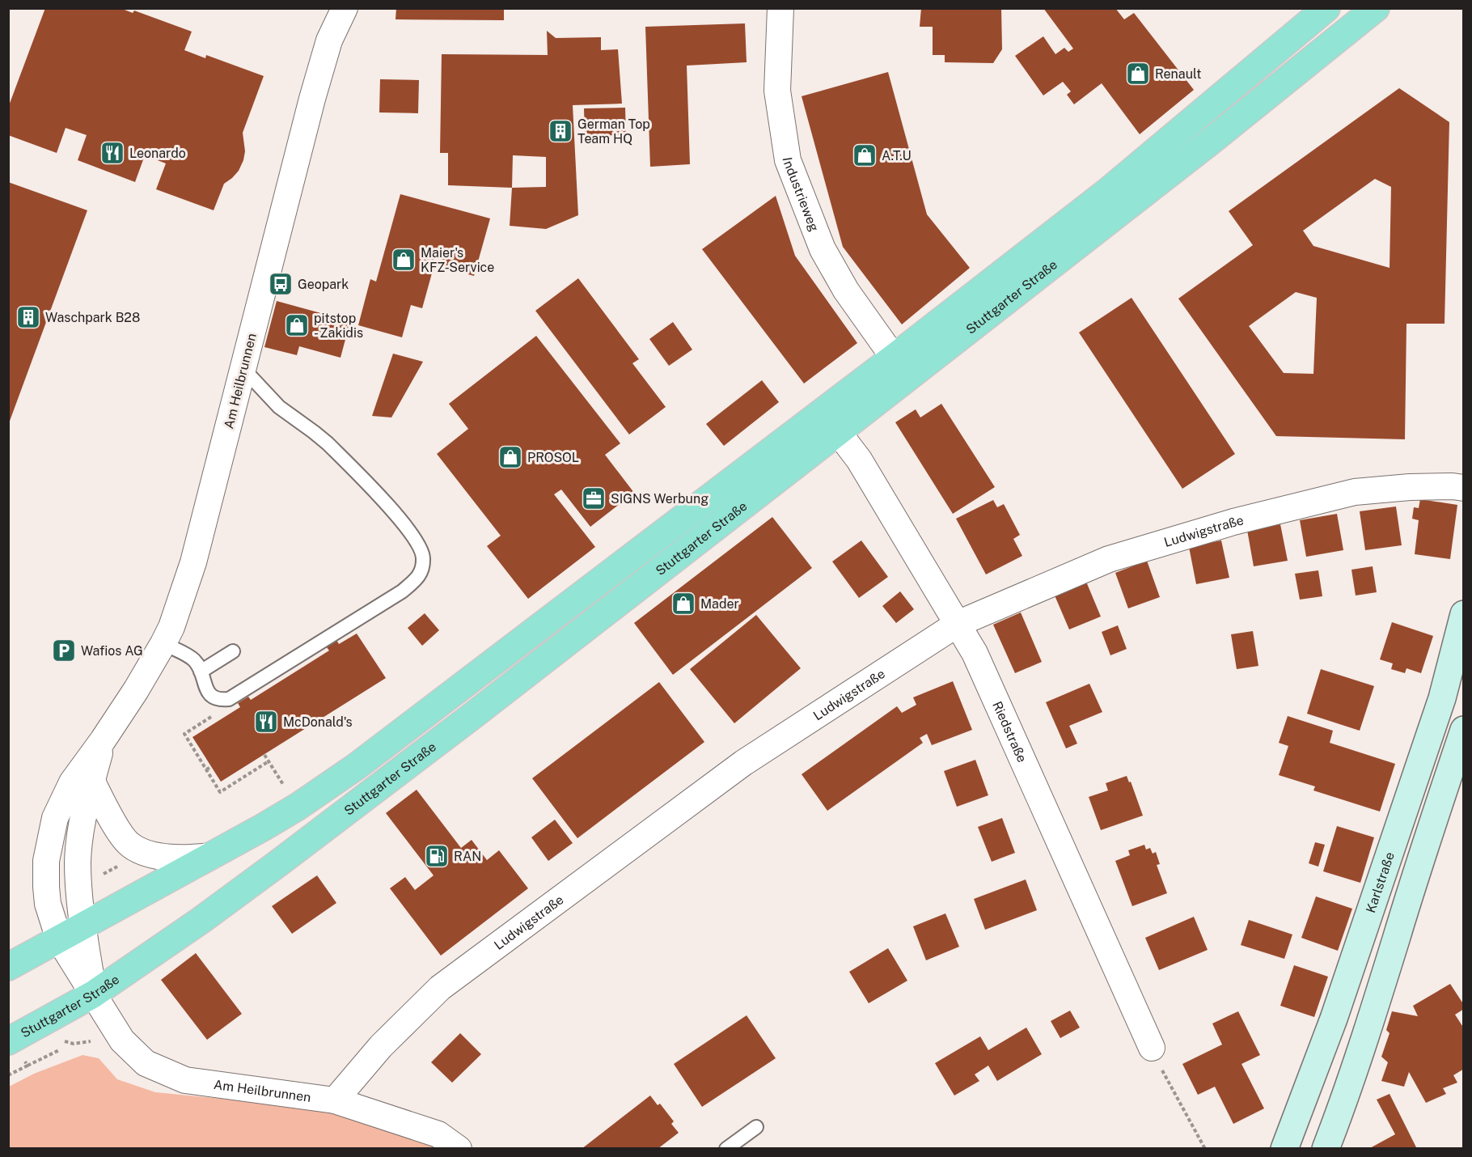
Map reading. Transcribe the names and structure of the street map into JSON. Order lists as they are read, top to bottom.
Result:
{
  "streets": {
    "main road": ["Stuttgarter Straße", "Karlstraße"],
    "street": [
      "Industrieweg",
      "Am Heilbrunnen",
      "Ludwigstraße",
      "Riedstraße"
    ]
  },
  "crossings": [
    ["Industrieweg", "Stuttgarter Straße"],
    ["Stuttgarter Straße", "Am Heilbrunnen"],
    ["Stuttgarter Straße", "Riedstraße"],
    ["Am Heilbrunnen", "Ludwigstraße"],
    ["Ludwigstraße", "Riedstraße"]
  ],
  "places": {
    "shop": [
      "Renault",
      "A.T.U",
      "Maier's KFZ-Service",
      "pitstop - Zakidis",
      "PROSOL",
      "Mader"
    ],
    "building": ["German Top Team HQ", "Waschpark B28"],
    "restaurant": ["Leonardo", "McDonald's"],
    "bus stop": ["Geopark"],
    "office": ["SIGNS Werbung"],
    "parking": ["Wafios AG"],
    "fuel station": ["RAN"]
  }
}
